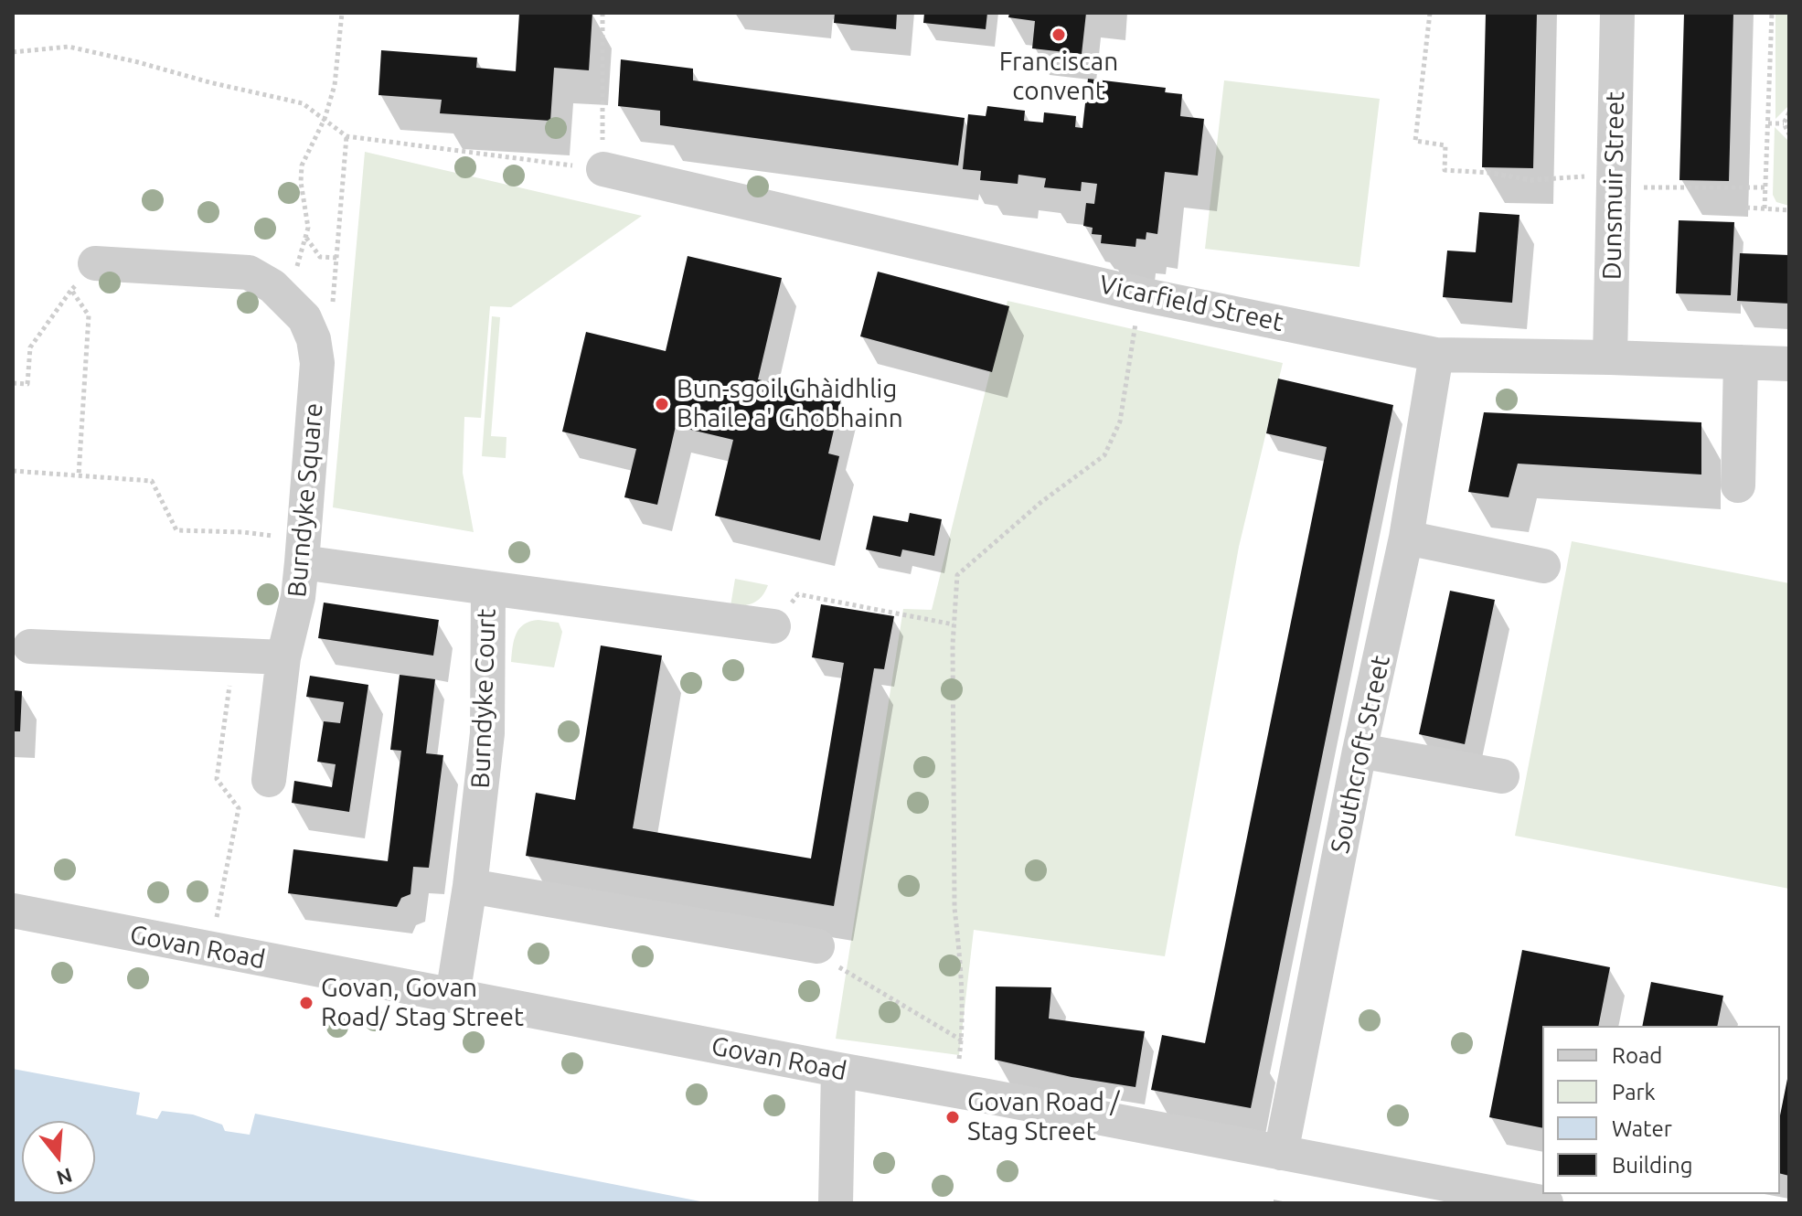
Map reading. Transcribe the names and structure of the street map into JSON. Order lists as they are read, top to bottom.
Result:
{
  "streets": {
    "street": [
      "Dunsmuir Street",
      "Vicarfield Street",
      "Burndyke Square",
      "Burndyke Court",
      "Southcroft Street",
      "Govan Road"
    ]
  },
  "crossings": [
    ["Dunsmuir Street", "Vicarfield Street"],
    ["Vicarfield Street", "Southcroft Street"],
    ["Burndyke Square", "Burndyke Court"],
    ["Burndyke Court", "Govan Road"],
    ["Southcroft Street", "Govan Road"]
  ],
  "places": [
    "Franciscan convent",
    "Bun-sgoil Ghàidhlig Bhaile a' Ghobhainn",
    "Govan, Govan Road/ Stag Street",
    "Govan Road / Stag Street"
  ],
  "legend": [
    "Road",
    "Park",
    "Water",
    "Building"
  ],
  "north": "bottom"
}
